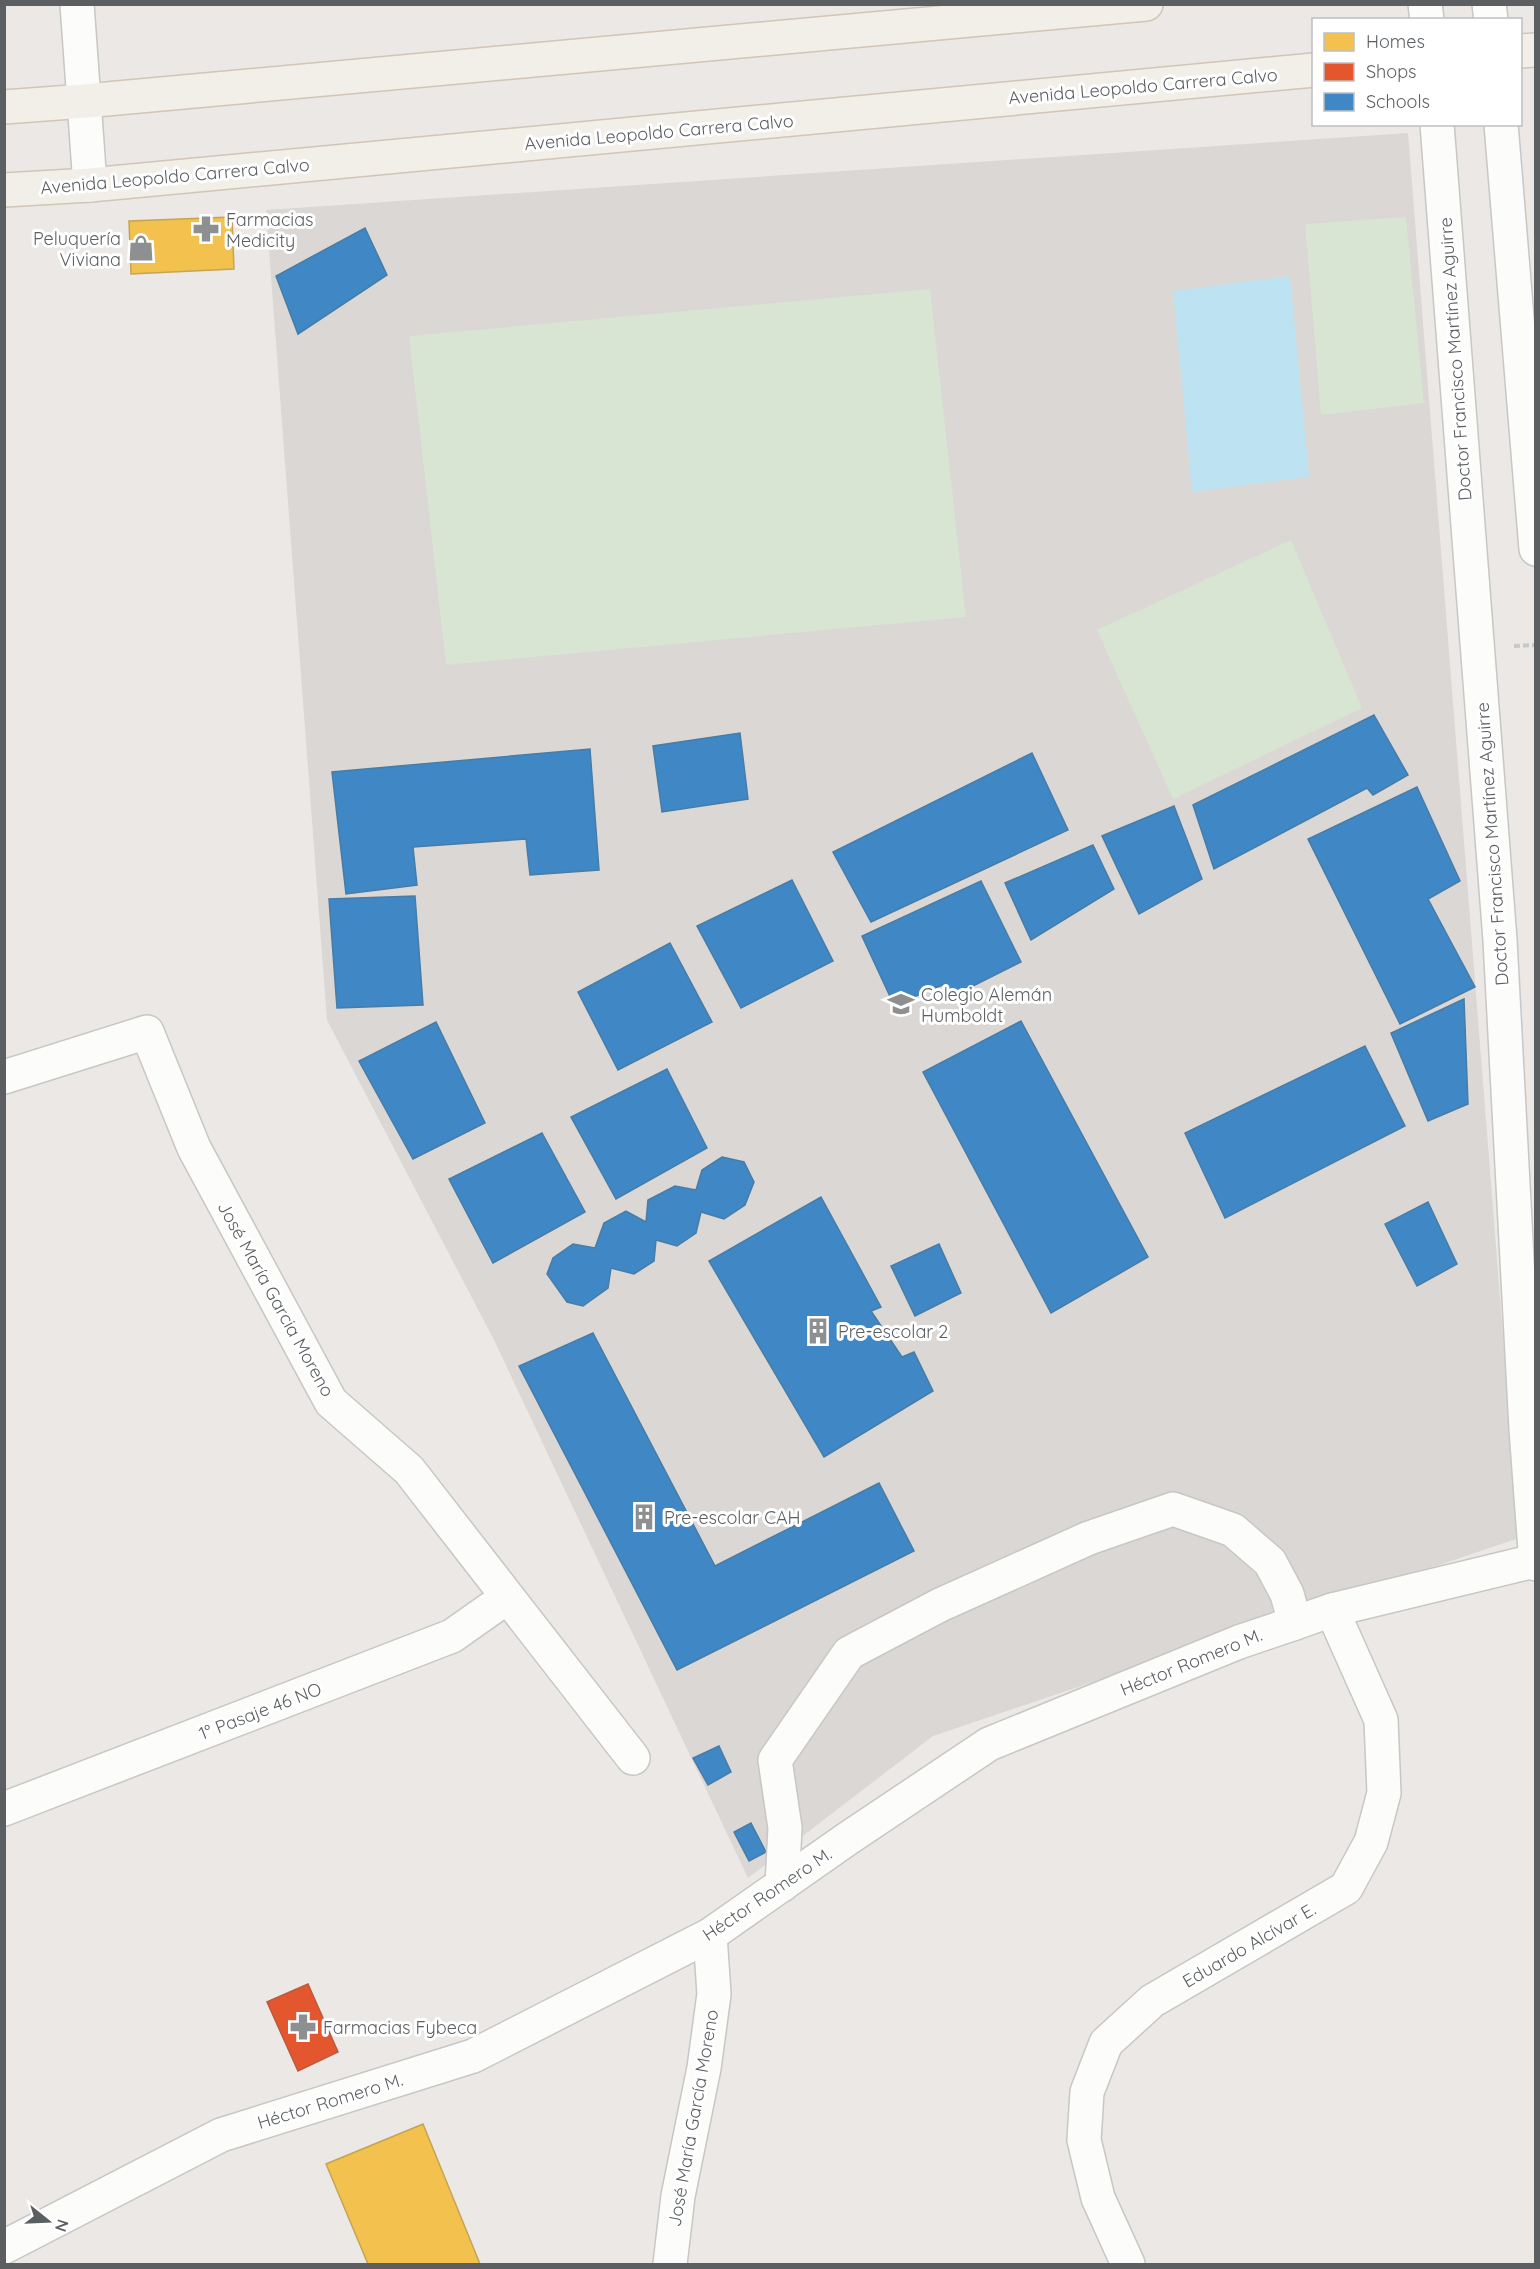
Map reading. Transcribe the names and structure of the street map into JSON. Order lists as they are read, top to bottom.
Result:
{
  "streets": {
    "main road": ["Avenida Leopoldo Carrera Calvo"],
    "street": [
      "Doctor Francisco Martínez Aguirre",
      "José María Garcia Moreno",
      "Héctor Romero M.",
      "1° Pasaje 46 NO",
      "Eduardo Alcívar E.",
      "José María García Moreno"
    ]
  },
  "crossings": [
    ["Doctor Francisco Martínez Aguirre", "Héctor Romero M."],
    ["José María Garcia Moreno", "1° Pasaje 46 NO"],
    ["Héctor Romero M.", "Eduardo Alcívar E."],
    ["Héctor Romero M.", "José María García Moreno"]
  ],
  "places": {
    "pharmacy": ["Farmacias Medicity", "Farmacias Fybeca"],
    "shop": ["Peluquería Viviana"],
    "school or university": ["Colegio Alemán Humboldt"],
    "building": ["Pre-escolar 2", "Pre-escolar CAH"]
  },
  "legend": ["Homes", "Shops", "Schools"],
  "north": "right"
}
